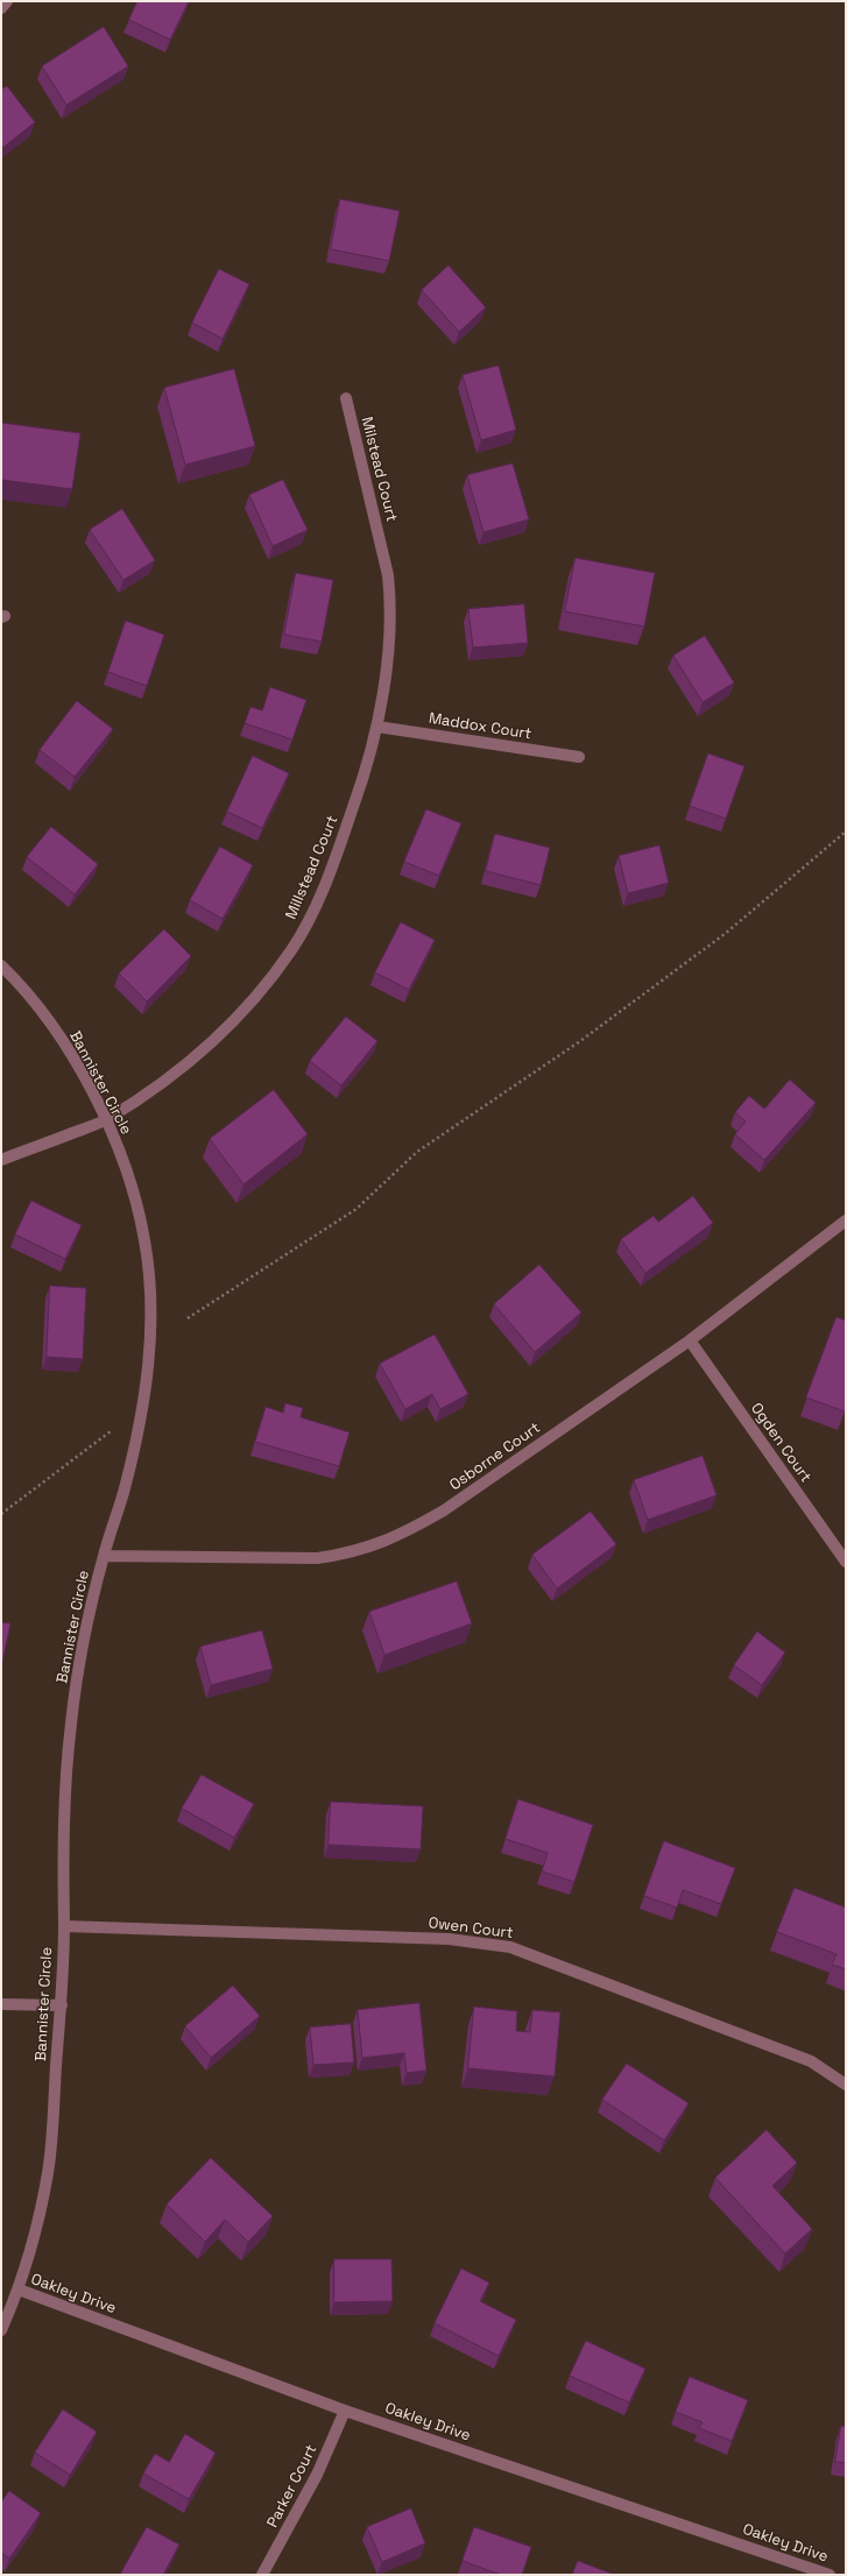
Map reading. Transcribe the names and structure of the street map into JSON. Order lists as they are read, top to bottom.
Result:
{
  "streets": {
    "street": [
      "Milstead Court",
      "Maddox Court",
      "Millstead Court",
      "Bannister Circle",
      "Ogden Court",
      "Osborne Court",
      "Owen Court",
      "Oakley Drive",
      "Parker Court"
    ]
  },
  "crossings": [
    ["Milstead Court", "Millstead Court"],
    ["Maddox Court", "Millstead Court"],
    ["Millstead Court", "Bannister Circle"],
    ["Bannister Circle", "Osborne Court"],
    ["Bannister Circle", "Owen Court"],
    ["Bannister Circle", "Oakley Drive"],
    ["Ogden Court", "Osborne Court"],
    ["Oakley Drive", "Parker Court"]
  ]
}
